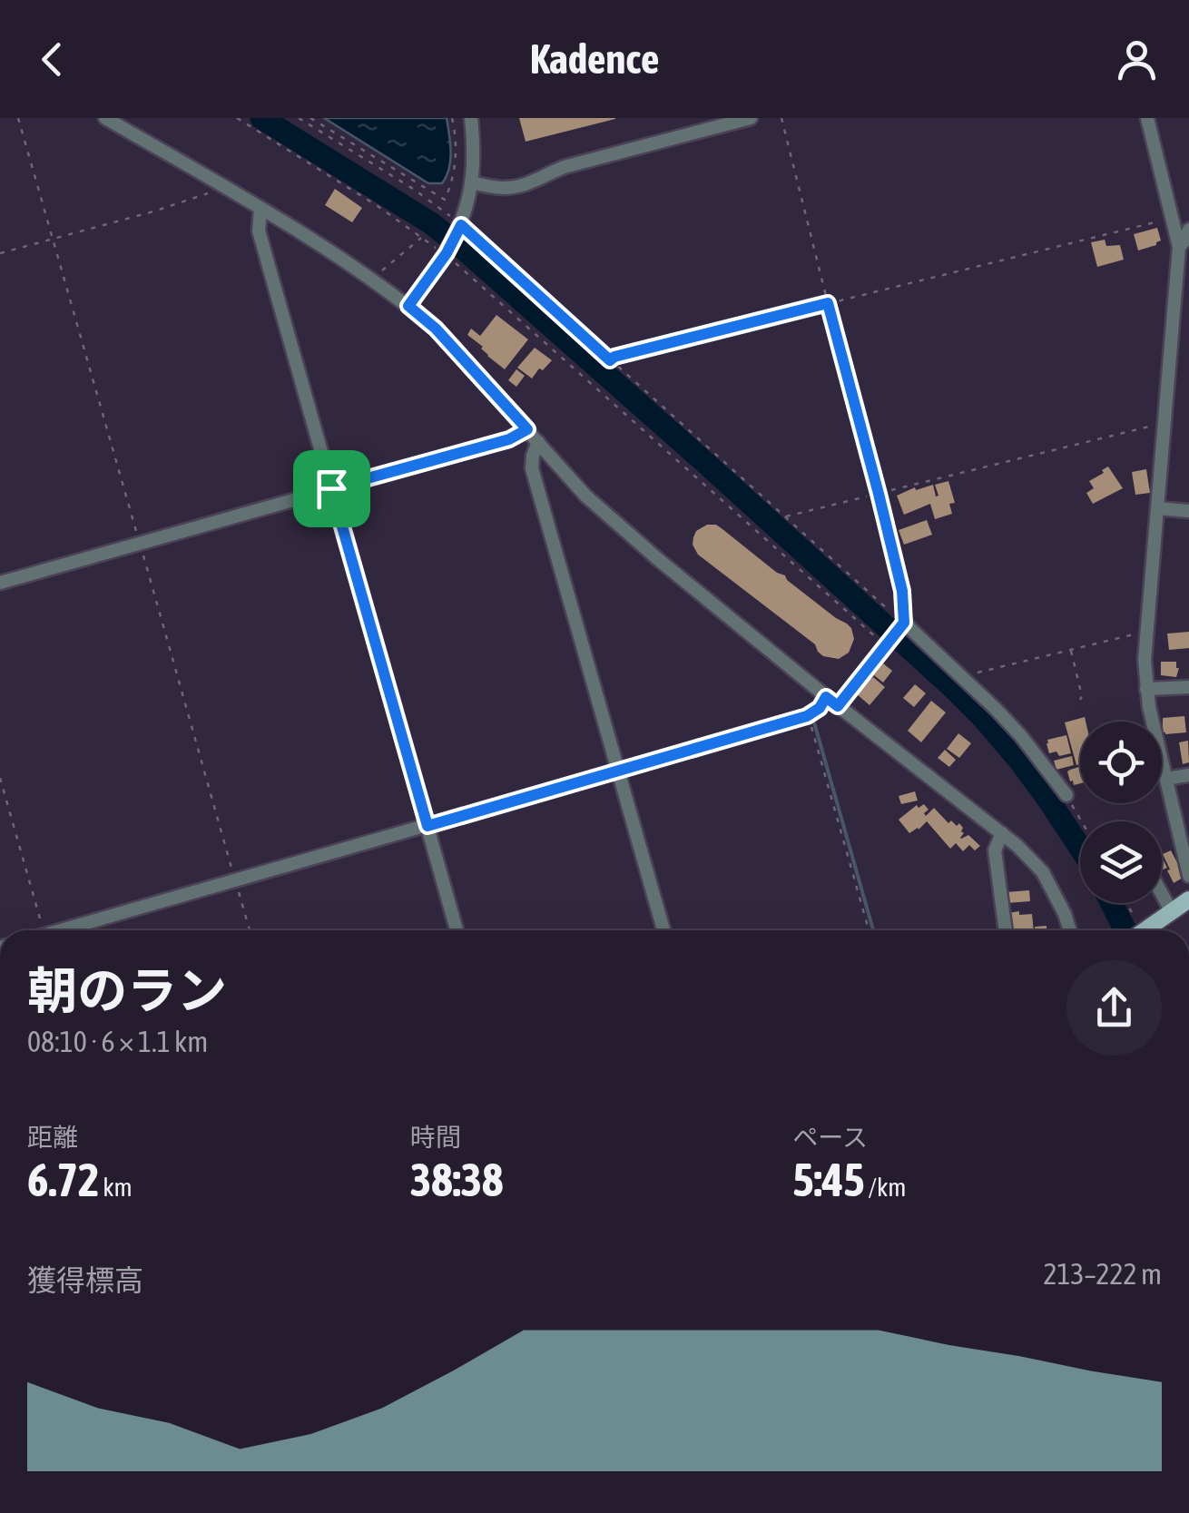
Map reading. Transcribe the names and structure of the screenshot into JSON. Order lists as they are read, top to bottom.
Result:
{
  "page": {
    "header": "Kadence",
    "heading": ["朝のラン", "08:10 · 6 × 1.1 km"],
    "stats": [
      ["距離", "6.72 km"],
      ["時間", "38:38"],
      ["ペース", "5:45 /km"]
    ],
    "chart": ["獲得標高", "213–222 m"]
  }
}
